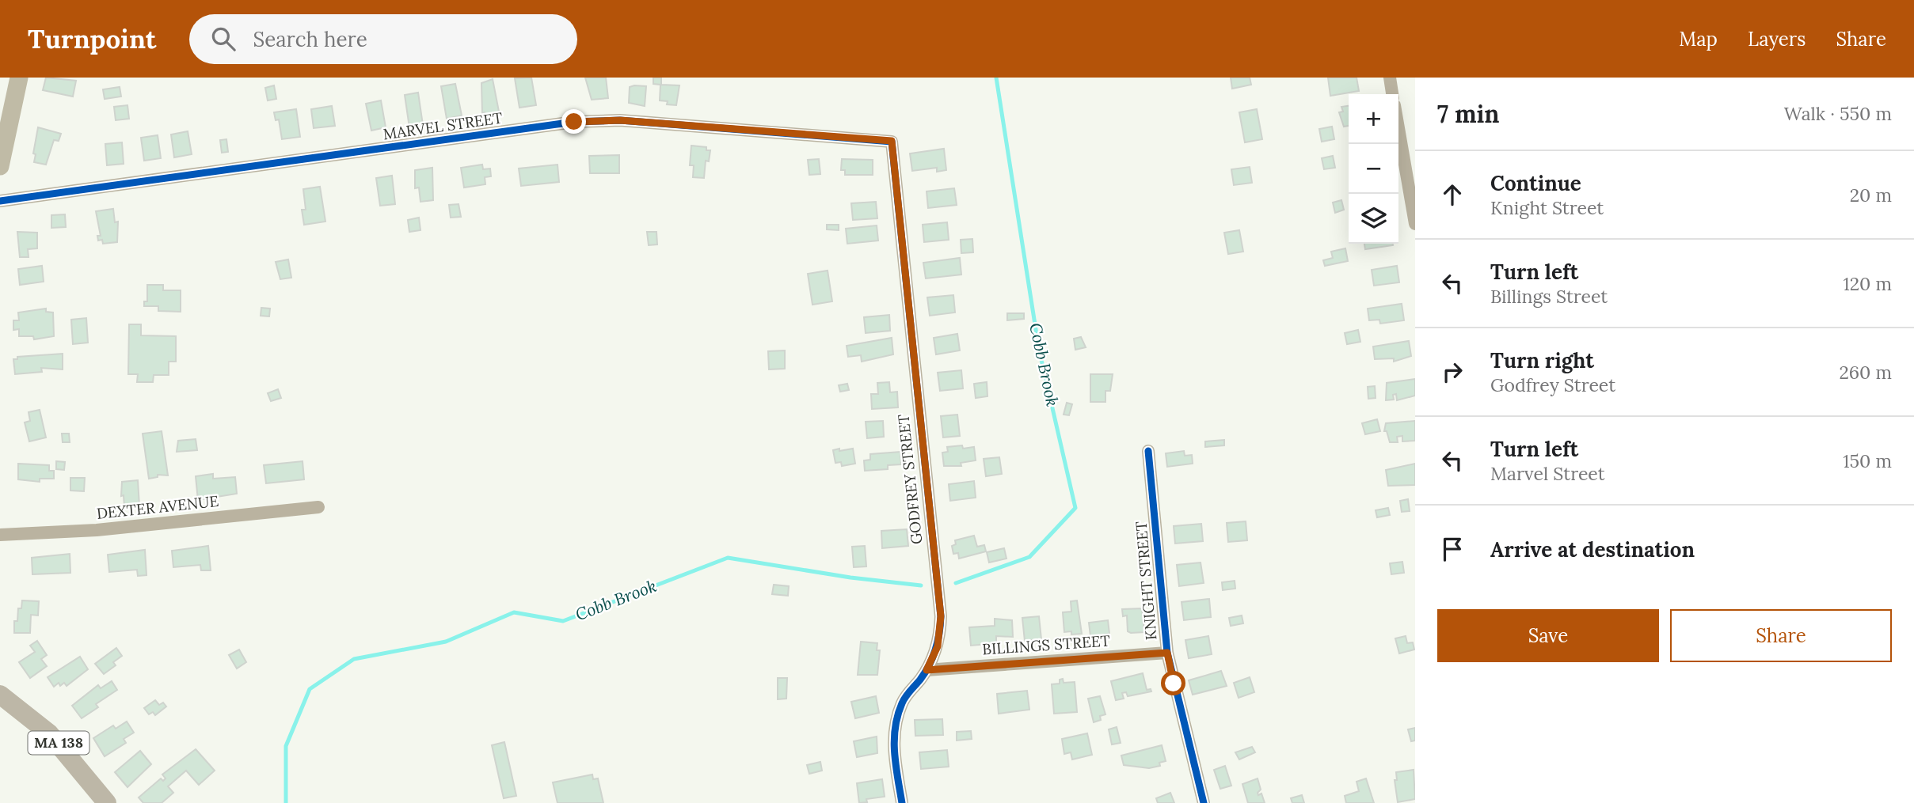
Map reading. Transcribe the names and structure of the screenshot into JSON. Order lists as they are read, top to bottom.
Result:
{
  "streets": {
    "main road": ["MA 138"],
    "street": [
      "MARVEL STREET",
      "GODFREY STREET",
      "DEXTER AVENUE",
      "KNIGHT STREET",
      "BILLINGS STREET"
    ]
  },
  "crossings": [
    ["MARVEL STREET", "GODFREY STREET"],
    ["GODFREY STREET", "BILLINGS STREET"],
    ["KNIGHT STREET", "BILLINGS STREET"]
  ],
  "water": ["Cobb Brook"],
  "page": {
    "header": "Turnpoint",
    "search": "Search here",
    "nav": ["Map", "Layers", "Share"],
    "heading": ["7 min", "Walk · 550 m"],
    "map_buttons": ["+", "−"],
    "list": [
      ["Continue", "Knight Street", "20 m"],
      ["Turn left", "Billings Street", "120 m"],
      ["Turn right", "Godfrey Street", "260 m"],
      ["Turn left", "Marvel Street", "150 m"],
      "Arrive at destination"
    ],
    "buttons": ["Save", "Share"]
  }
}
